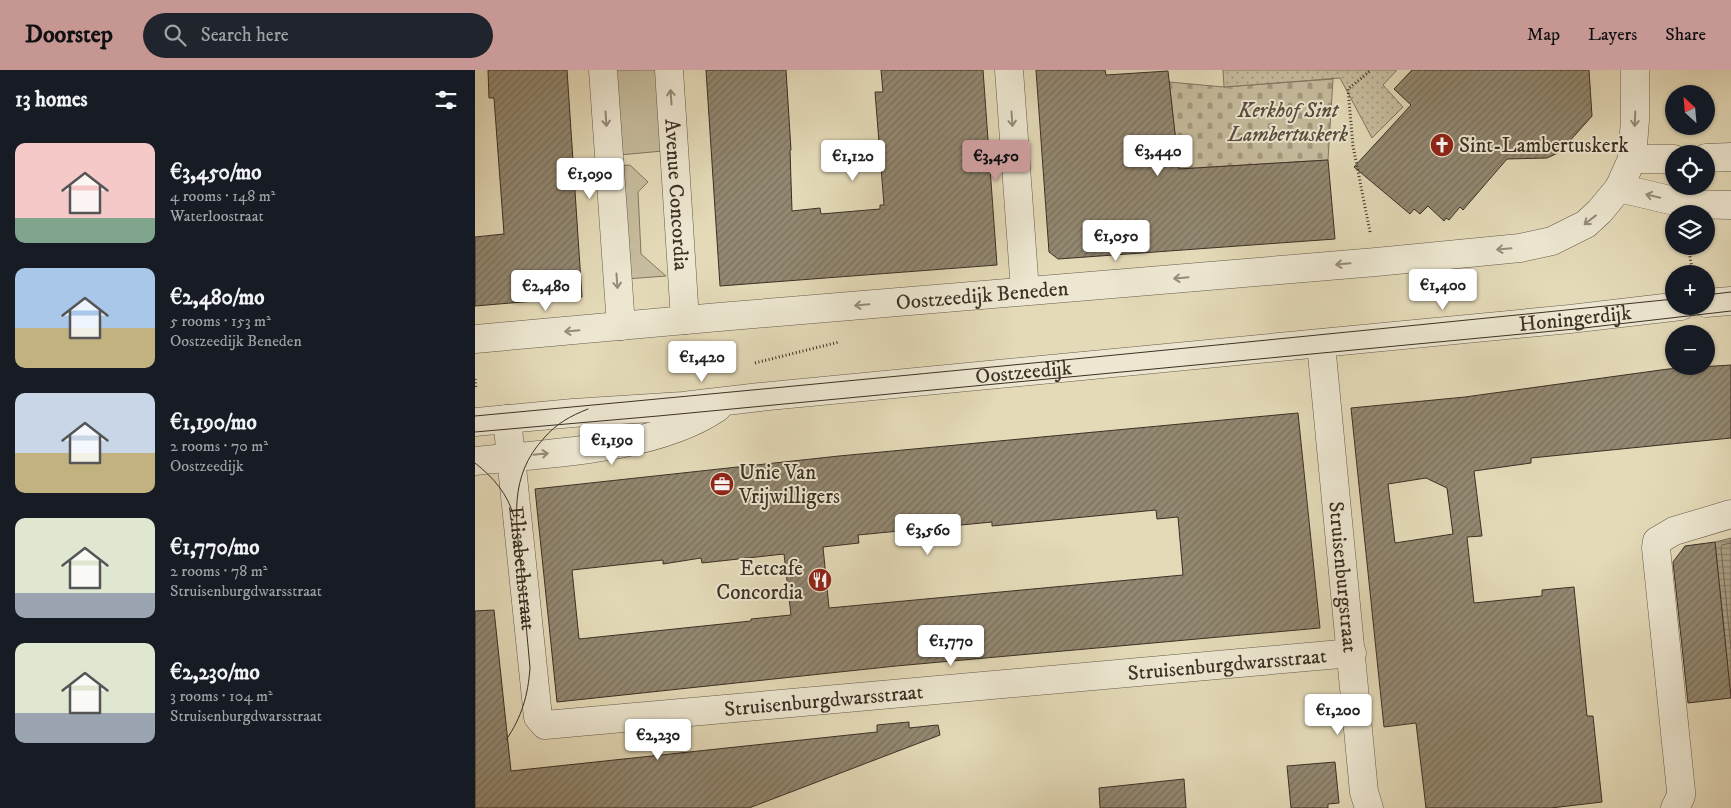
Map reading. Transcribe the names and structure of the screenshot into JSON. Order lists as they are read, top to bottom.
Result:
{
  "streets": {
    "street": [
      "Avenue Concordia",
      "Oostzeedijk Beneden",
      "Honingerdijk",
      "Oostzeedijk",
      "Elisabethstraat",
      "Struisenburgstraat",
      "Struisenburgdwarsstraat"
    ]
  },
  "crossings": [
    ["Avenue Concordia", "Oostzeedijk Beneden"],
    ["Honingerdijk", "Oostzeedijk"],
    ["Honingerdijk", "Struisenburgstraat"],
    ["Oostzeedijk", "Elisabethstraat"],
    ["Oostzeedijk", "Struisenburgstraat"],
    ["Elisabethstraat", "Struisenburgdwarsstraat"],
    ["Struisenburgstraat", "Struisenburgdwarsstraat"]
  ],
  "one_way": ["Oostzeedijk Beneden"],
  "parks": ["Kerkhof Sint Lambertuskerk"],
  "places": {
    "church": ["Sint-Lambertuskerk"],
    "office": ["Unie Van Vrijwilligers"],
    "restaurant": ["Eetcafe Concordia"]
  },
  "north": "top left",
  "page": {
    "header": "Doorstep",
    "search": "Search here",
    "nav": ["Map", "Layers", "Share"],
    "heading": "13 homes",
    "map_buttons": ["+", "−"],
    "list": [
      {
        "name": "€3,450/mo",
        "note": "4 rooms · 148 m² · Waterloostraat"
      },
      {
        "name": "€2,480/mo",
        "note": "5 rooms · 153 m² · Oostzeedijk Beneden"
      },
      {
        "name": "€1,190/mo",
        "note": "2 rooms · 70 m² · Oostzeedijk"
      },
      {
        "name": "€1,770/mo",
        "note": "2 rooms · 78 m² · Struisenburgdwarsstraat"
      },
      {
        "name": "€2,230/mo",
        "note": "3 rooms · 104 m² · Struisenburgdwarsstraat"
      }
    ],
    "price": [
      "€3,440",
      "€1,120",
      "€3,450",
      "€1,090",
      "€1,050",
      "€1,400",
      "€2,480",
      "€1,420",
      "€1,190",
      "€3,560",
      "€1,770",
      "€1,200",
      "€2,230"
    ]
  }
}
